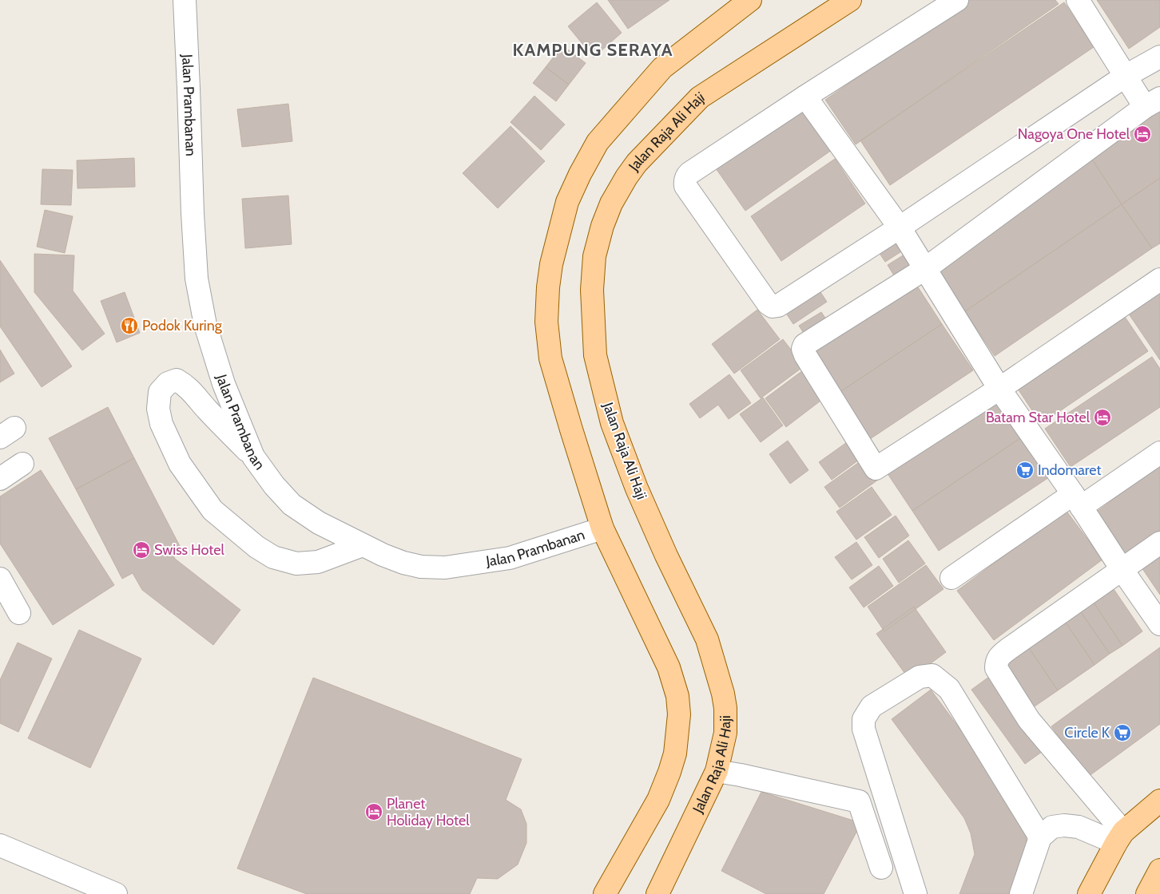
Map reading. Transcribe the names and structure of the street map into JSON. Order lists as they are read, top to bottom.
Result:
{
  "streets": {
    "main road": ["Jalan Raja Ali Haji"],
    "street": ["Jalan Prambanan"]
  },
  "districts": ["KAMPUNG SERAYA"],
  "places": {
    "hotel": [
      "Nagoya One Hotel",
      "Batam Star Hotel",
      "Swiss Hotel",
      "Planet Holiday Hotel"
    ],
    "restaurant": ["Podok Kuring"],
    "supermarket": ["Indomaret", "Circle K"]
  }
}
